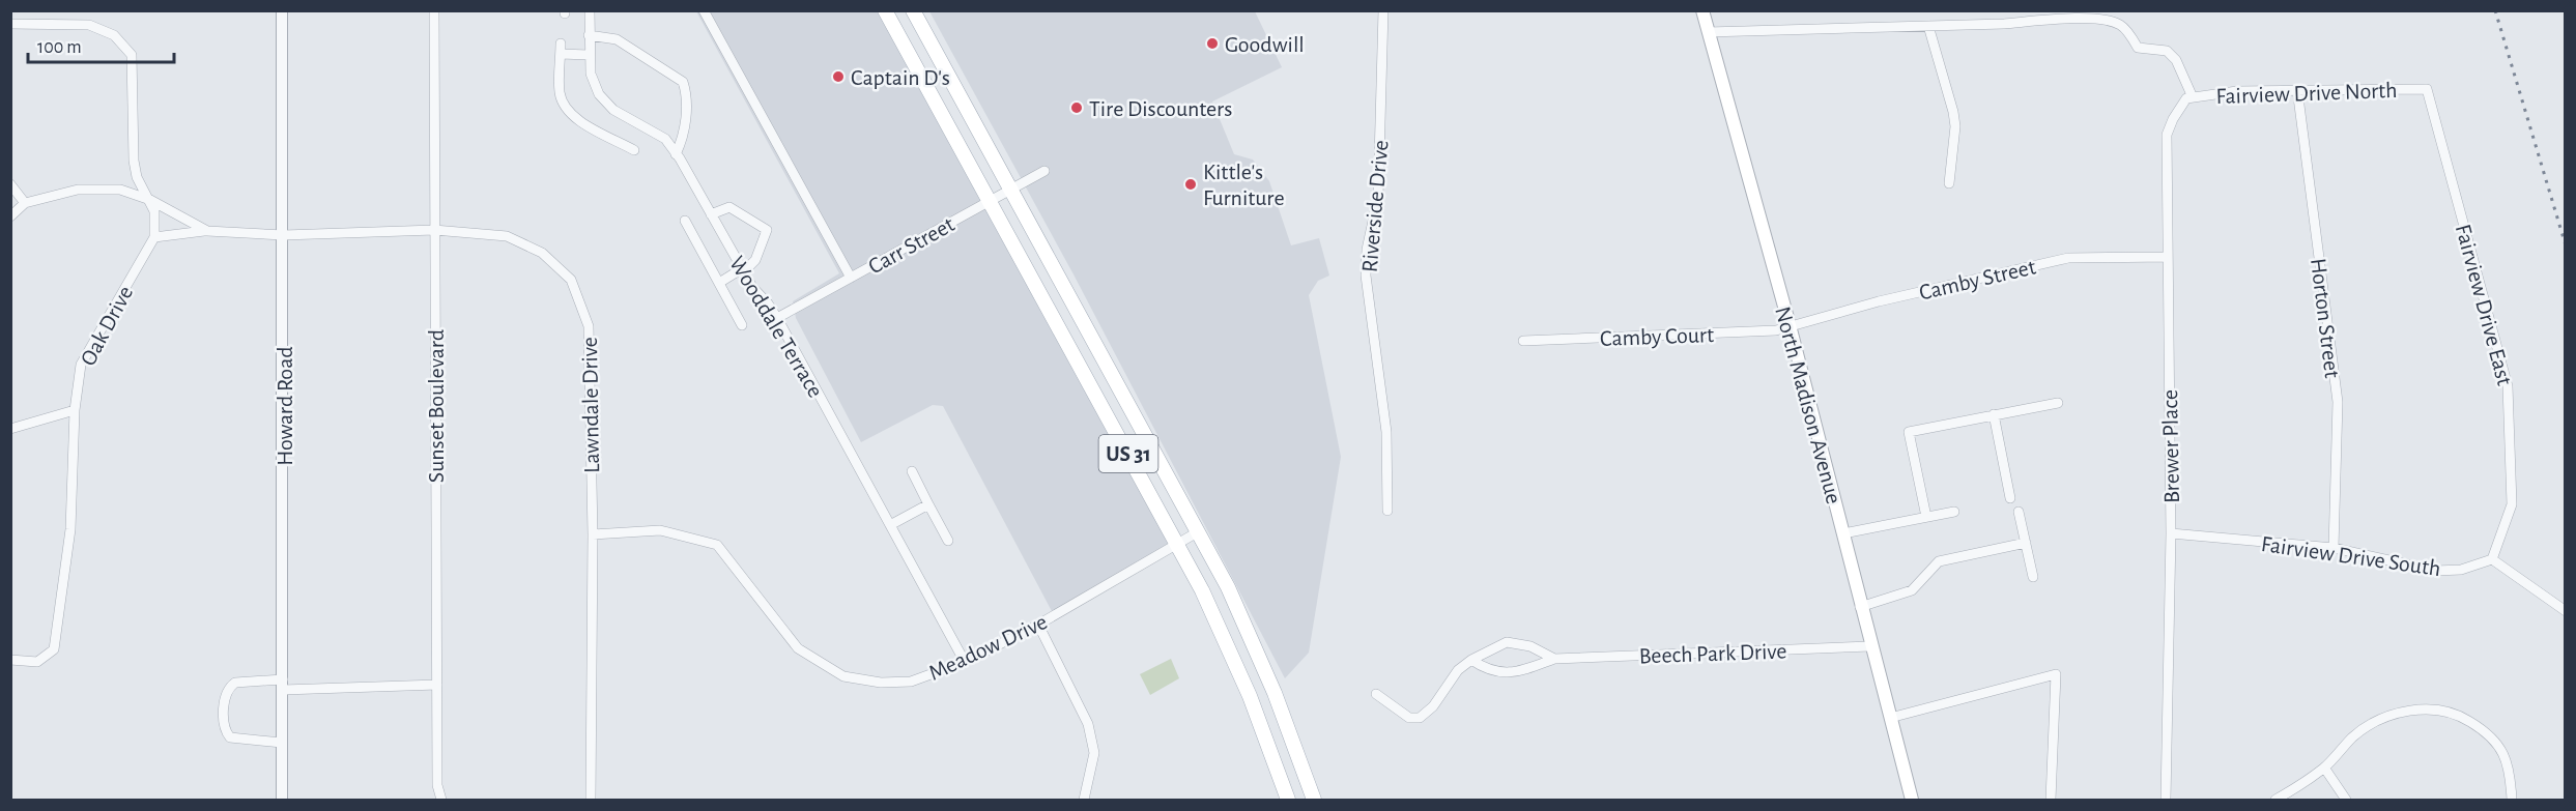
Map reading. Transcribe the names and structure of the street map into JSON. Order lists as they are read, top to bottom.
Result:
{
  "streets": {
    "main road": ["North Madison Avenue", "US 31"],
    "street": [
      "Fairview Drive North",
      "Riverside Drive",
      "Carr Street",
      "Camby Street",
      "Fairview Drive East",
      "Horton Street",
      "Oak Drive",
      "Wooddale Terrace",
      "Camby Court",
      "Lawndale Drive",
      "Howard Road",
      "Sunset Boulevard",
      "Brewer Place",
      "Fairview Drive South",
      "Meadow Drive",
      "Beech Park Drive"
    ]
  },
  "crossings": [
    ["Fairview Drive North", "Fairview Drive East"],
    ["Fairview Drive North", "Horton Street"],
    ["Fairview Drive North", "Brewer Place"],
    ["Carr Street", "Wooddale Terrace"],
    ["Carr Street", "US 31"],
    ["Camby Street", "Camby Court"],
    ["Camby Street", "North Madison Avenue"],
    ["Camby Street", "Brewer Place"],
    ["Fairview Drive East", "Fairview Drive South"],
    ["Horton Street", "Fairview Drive South"],
    ["Oak Drive", "Lawndale Drive"],
    ["Wooddale Terrace", "Meadow Drive"],
    ["Camby Court", "North Madison Avenue"],
    ["Lawndale Drive", "Howard Road"],
    ["Lawndale Drive", "Sunset Boulevard"],
    ["Lawndale Drive", "Meadow Drive"],
    ["North Madison Avenue", "Beech Park Drive"],
    ["Brewer Place", "Fairview Drive South"],
    ["US 31", "Meadow Drive"]
  ],
  "places": [
    "Goodwill",
    "Captain D's",
    "Tire Discounters",
    "Kittle's Furniture"
  ],
  "scale_bar": "100 m"
}
